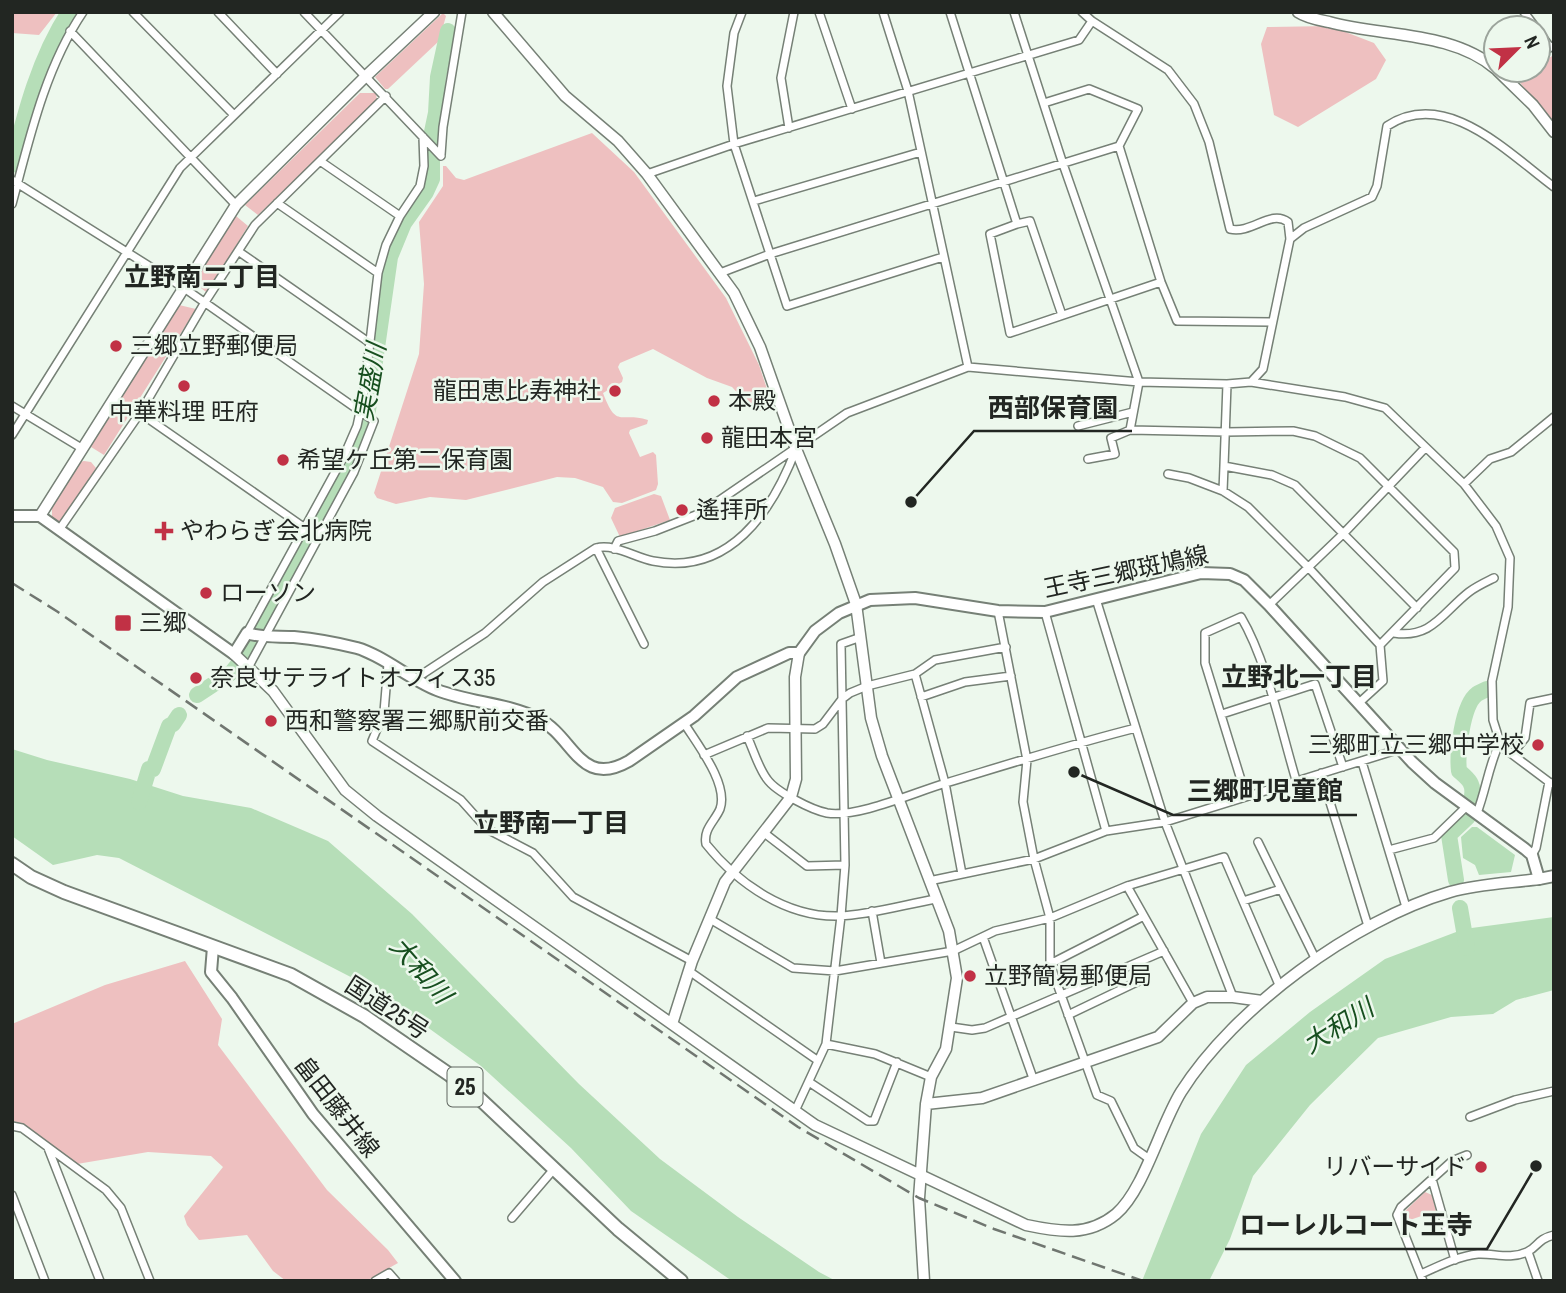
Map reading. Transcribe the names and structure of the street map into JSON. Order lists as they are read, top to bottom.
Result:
{
  "streets": {
    "highway": ["国道25号", "25"],
    "main road": ["王寺三郷斑鳩線", "畠田藤井線"]
  },
  "crossings": [
    ["国道25号", "畠田藤井線"]
  ],
  "districts": ["立野南二丁目", "立野北一丁目", "立野南一丁目"],
  "water": ["実盛川", "大和川"],
  "places": {
    "other": [
      "三郷立野郵便局",
      "中華料理 旺府",
      "龍田恵比寿神社",
      "本殿",
      "龍田本宮",
      "希望ケ丘第二保育園",
      "西部保育園",
      "遙拝所",
      "ローソン",
      "奈良サテライトオフィス35",
      "西和警察署三郷駅前交番",
      "三郷町立三郷中学校",
      "三郷町児童館",
      "立野簡易郵便局",
      "ローレルコート王寺",
      "リバーサイド"
    ],
    "health": ["やわらぎ会北病院"],
    "transit": ["三郷"]
  },
  "north": "top right"
}
